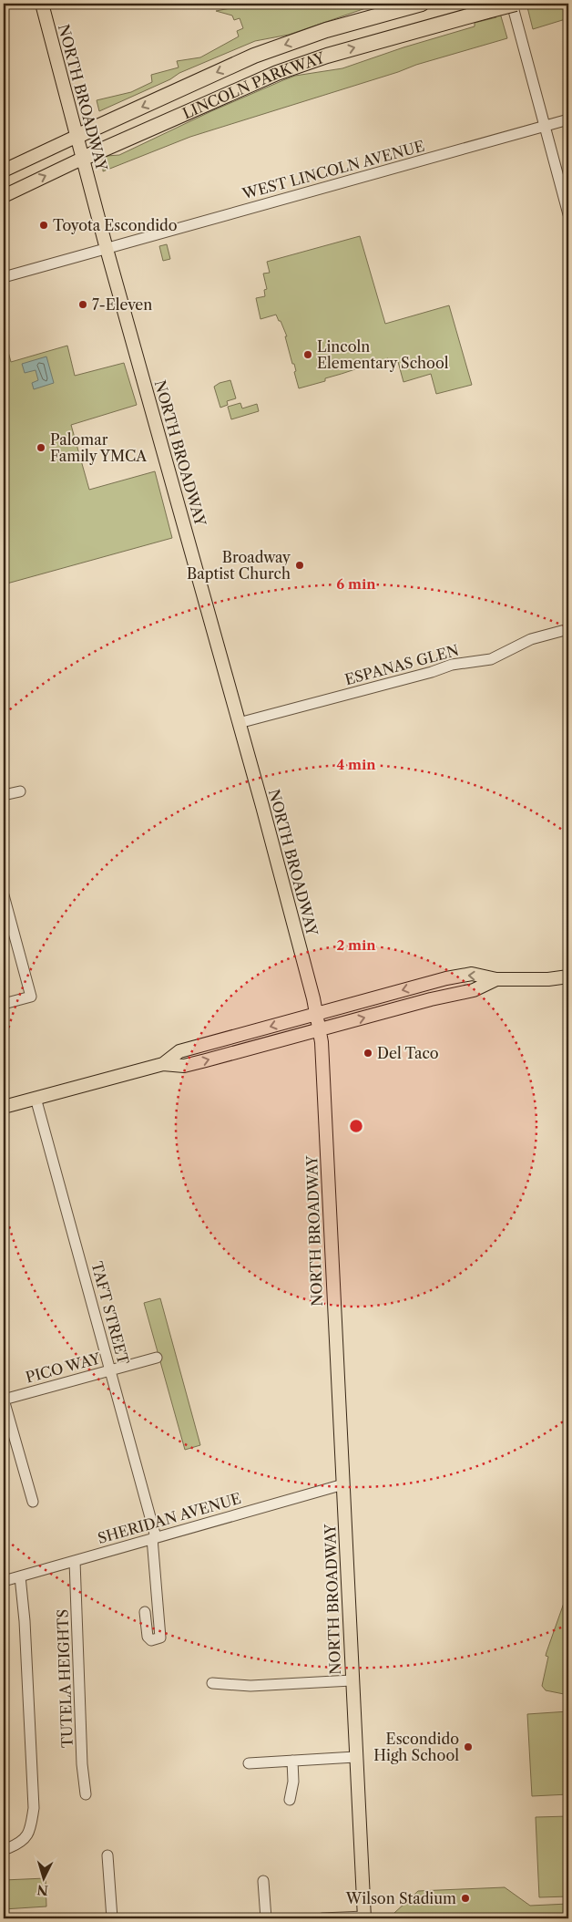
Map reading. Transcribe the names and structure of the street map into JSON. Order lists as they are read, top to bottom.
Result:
{
  "streets": {
    "highway": ["LINCOLN PARKWAY"],
    "main road": ["NORTH BROADWAY"],
    "street": [
      "WEST LINCOLN AVENUE",
      "ESPANAS GLEN",
      "TAFT STREET",
      "PICO WAY",
      "SHERIDAN AVENUE",
      "TUTELA HEIGHTS"
    ]
  },
  "crossings": [
    ["LINCOLN PARKWAY", "NORTH BROADWAY"],
    ["NORTH BROADWAY", "WEST LINCOLN AVENUE"],
    ["NORTH BROADWAY", "ESPANAS GLEN"],
    ["NORTH BROADWAY", "SHERIDAN AVENUE"],
    ["TAFT STREET", "PICO WAY"],
    ["TAFT STREET", "SHERIDAN AVENUE"],
    ["SHERIDAN AVENUE", "TUTELA HEIGHTS"]
  ],
  "places": [
    "Toyota Escondido",
    "7-Eleven",
    "Lincoln Elementary School",
    "Palomar Family YMCA",
    "Broadway Baptist Church",
    "Del Taco",
    "Escondido High School",
    "Wilson Stadium"
  ],
  "north": "bottom",
  "rings": ["6 min", "4 min", "2 min"]
}
